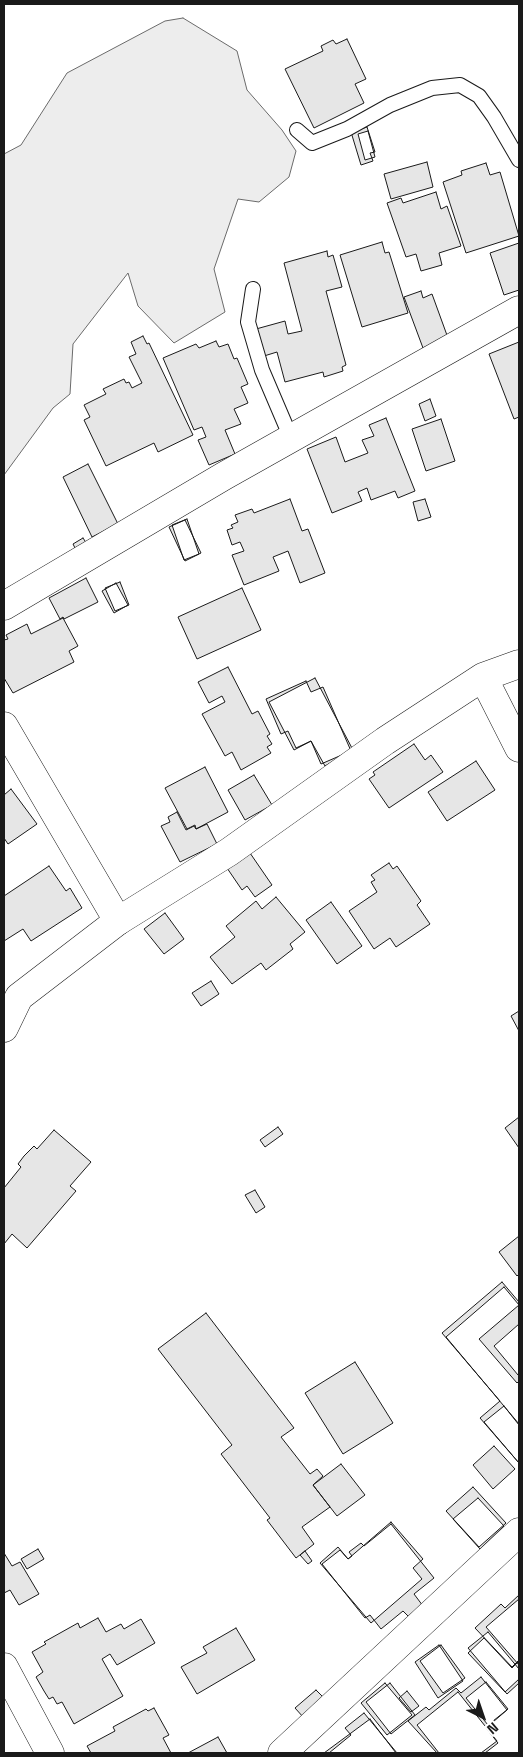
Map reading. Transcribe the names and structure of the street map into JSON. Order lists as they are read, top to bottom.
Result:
{
  "north": "bottom right"
}
